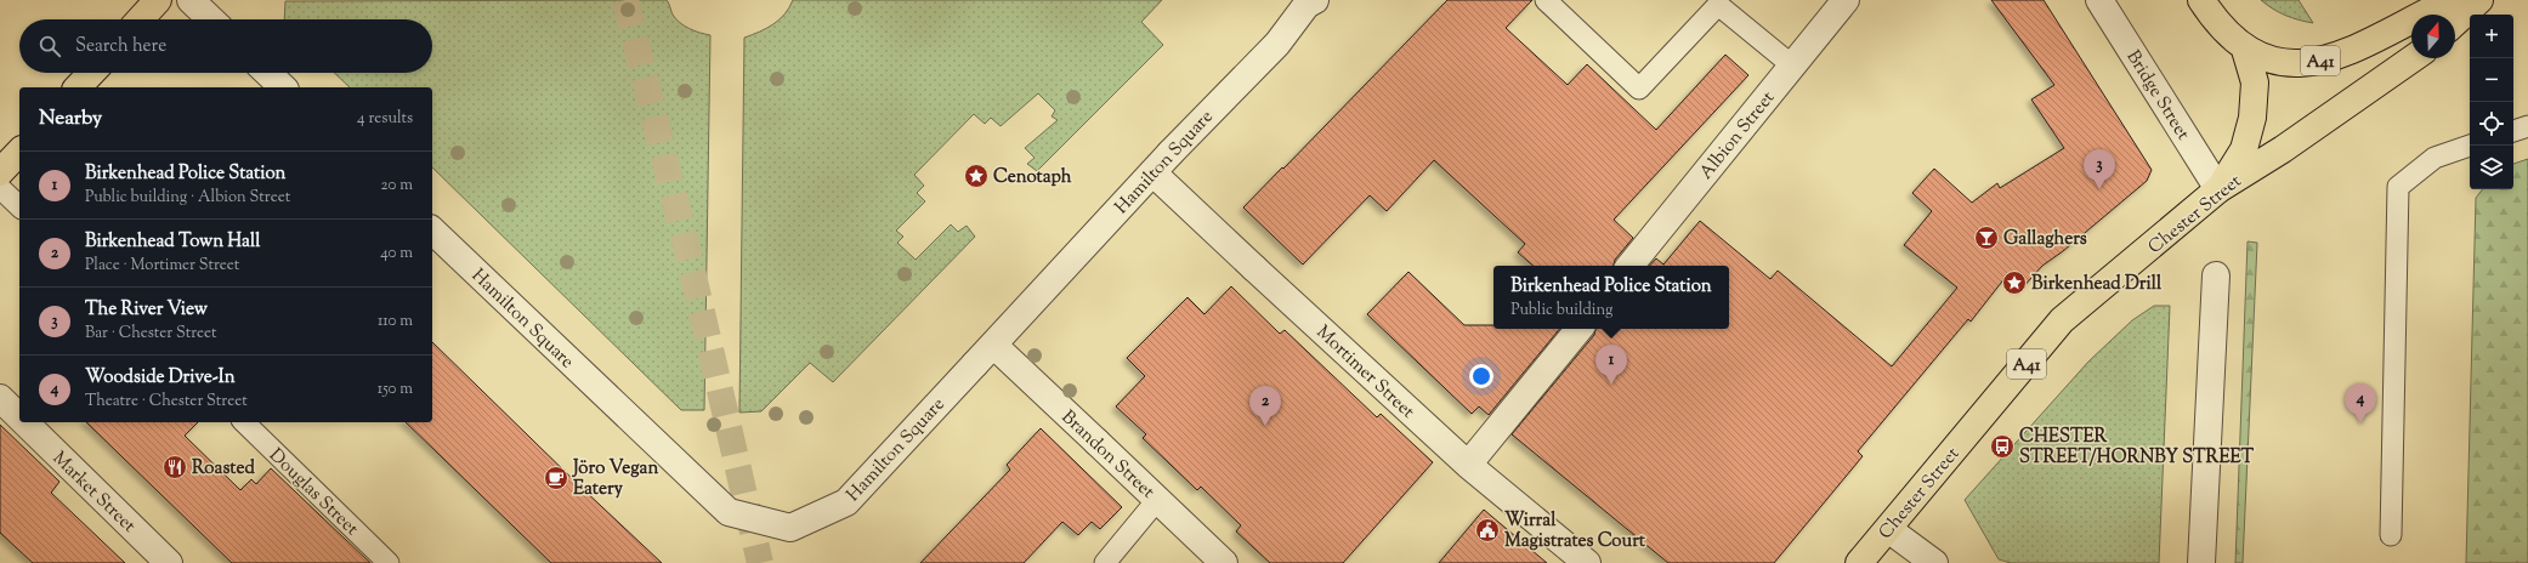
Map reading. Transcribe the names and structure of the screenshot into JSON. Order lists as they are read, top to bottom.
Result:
{
  "streets": {
    "main road": ["A41", "Chester Street"],
    "street": [
      "Bridge Street",
      "Albion Street",
      "Hamilton Square",
      "Mortimer Street",
      "Brandon Street",
      "Market Street"
    ],
    "lane": ["Douglas Street"]
  },
  "crossings": [
    ["Bridge Street", "Chester Street"],
    ["Hamilton Square", "Mortimer Street"],
    ["Hamilton Square", "Brandon Street"]
  ],
  "places": {
    "place": ["Cenotaph", "Birkenhead Drill"],
    "bar": ["Gallaghers"],
    "bus stop": ["CHESTER STREET/HORNBY STREET"],
    "restaurant": ["Roasted"],
    "cafe": ["Jöro Vegan Eatery"],
    "public building": ["Wirral Magistrates Court"]
  },
  "north": "top",
  "page": {
    "map_buttons": ["+", "−"],
    "search": "Search here",
    "heading": ["Nearby", "4 results"],
    "pins": [
      "3",
      "1",
      "4",
      "2"
    ],
    "list": [
      {
        "mark": "1",
        "name": "Birkenhead Police Station",
        "note": "Public building · Albion Street",
        "value": "20 m"
      },
      {
        "mark": "2",
        "name": "Birkenhead Town Hall",
        "note": "Place · Mortimer Street",
        "value": "40 m"
      },
      {
        "mark": "3",
        "name": "The River View",
        "note": "Bar · Chester Street",
        "value": "110 m"
      },
      {
        "mark": "4",
        "name": "Woodside Drive-In",
        "note": "Theatre · Chester Street",
        "value": "150 m"
      }
    ],
    "popup": ["Birkenhead Police Station", "Public building"]
  }
}
